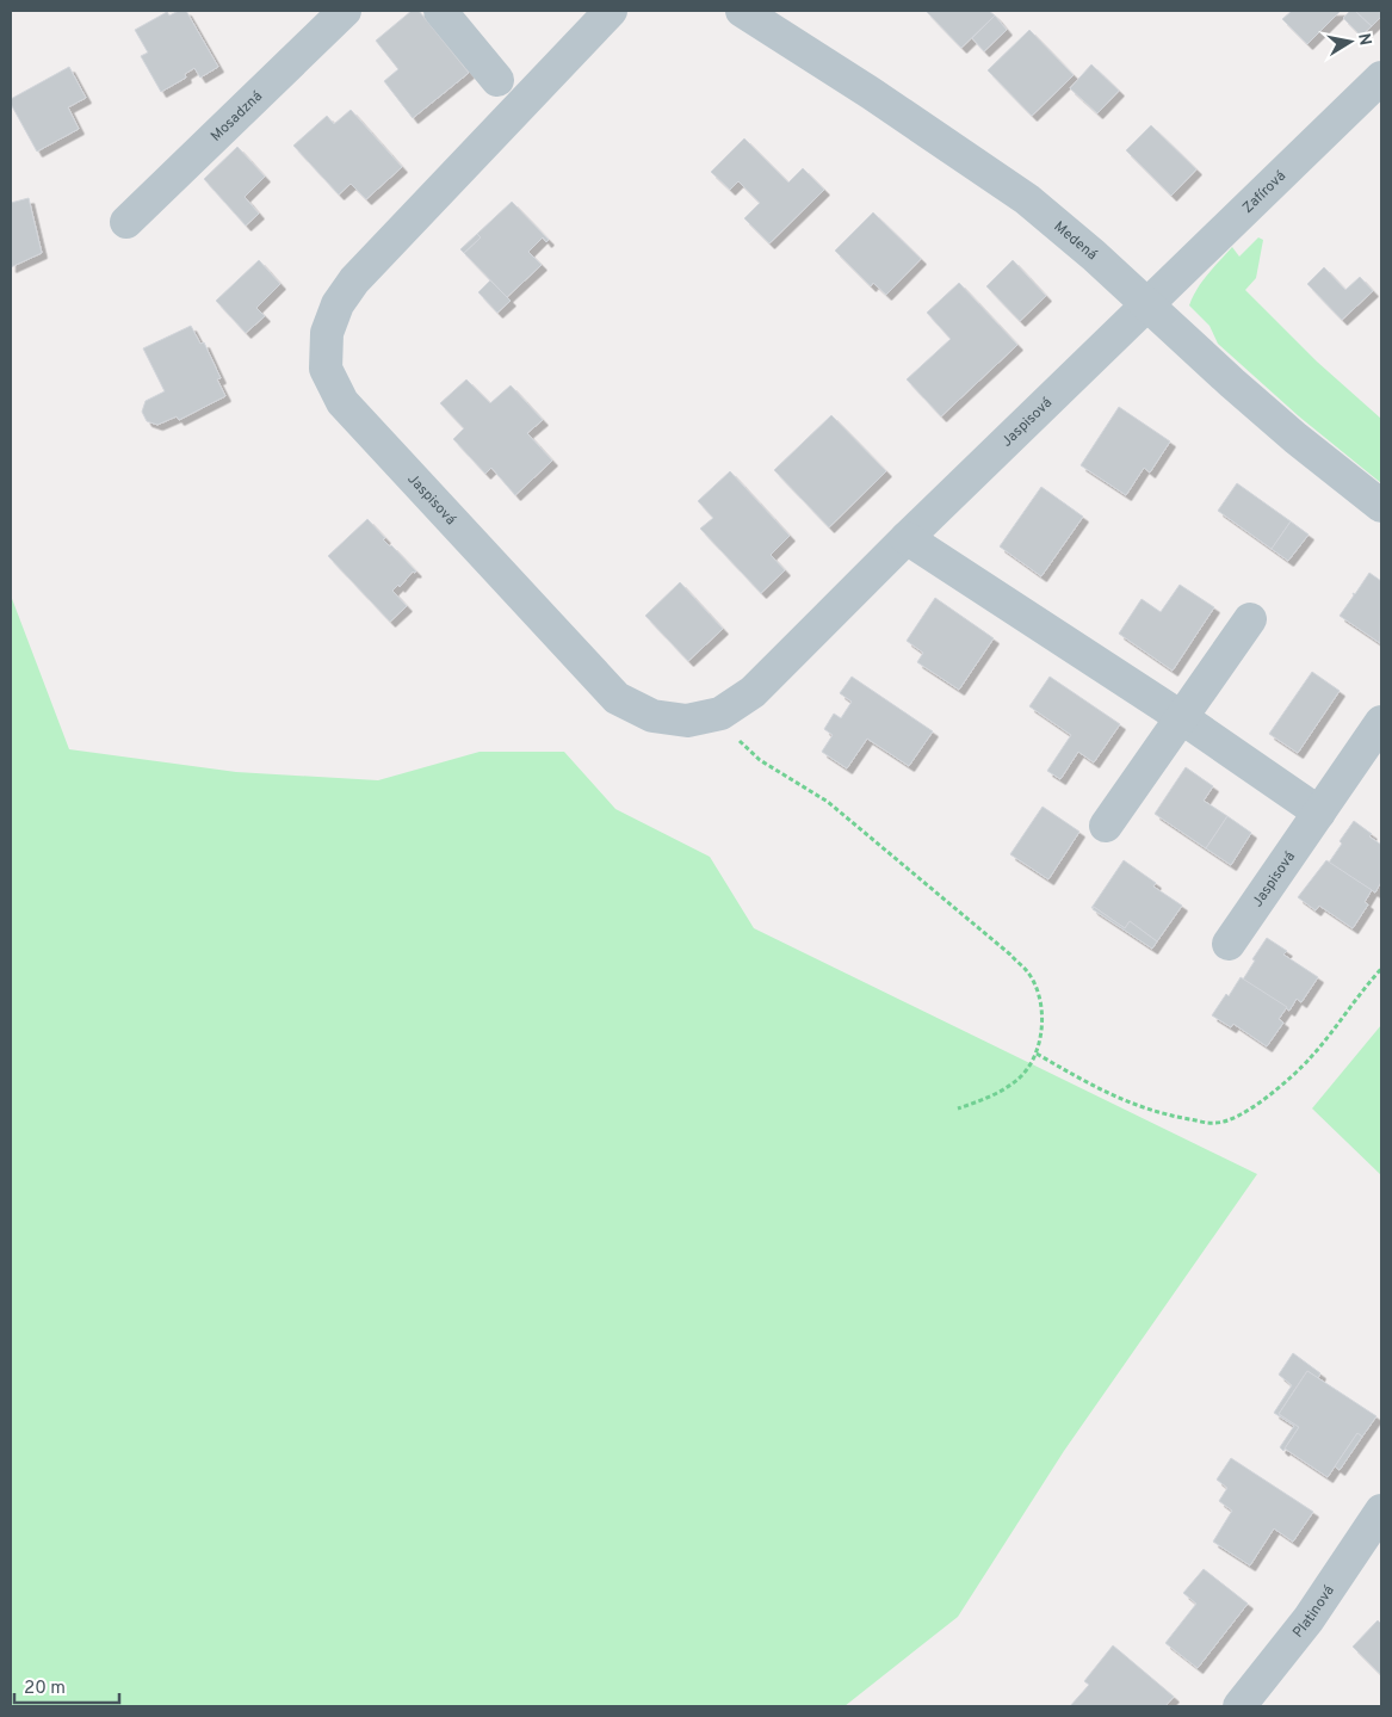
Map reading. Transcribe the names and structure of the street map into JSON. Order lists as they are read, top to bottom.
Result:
{
  "streets": {
    "street": [
      "Mosadzná",
      "Zafírová",
      "Medená",
      "Jaspisová",
      "Platinová"
    ]
  },
  "crossings": [
    ["Zafírová", "Medená"],
    ["Zafírová", "Jaspisová"],
    ["Medená", "Jaspisová"]
  ],
  "scale_bar": "20 m",
  "north": "right"
}
